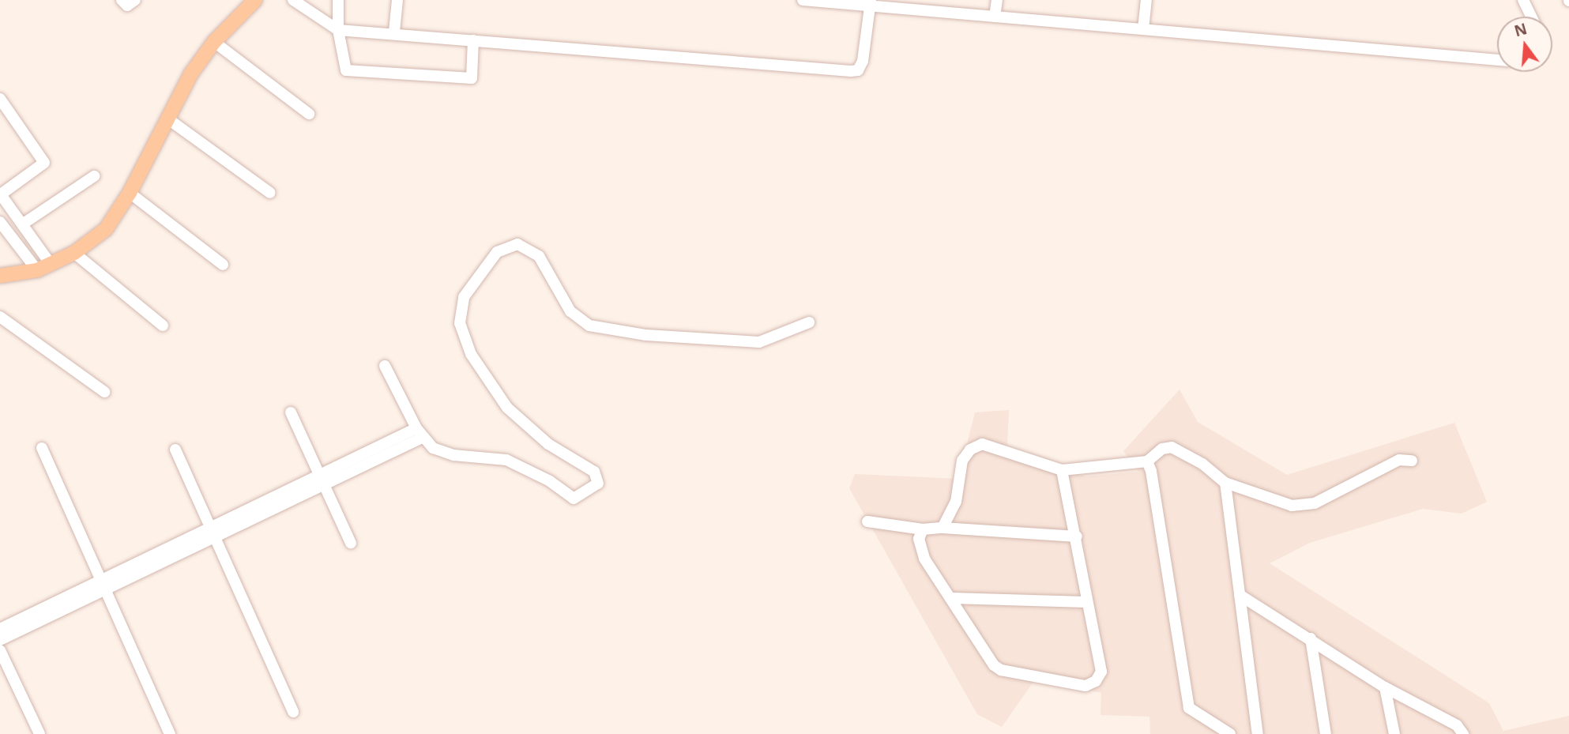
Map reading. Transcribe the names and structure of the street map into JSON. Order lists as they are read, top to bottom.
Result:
{
  "north": "top"
}
